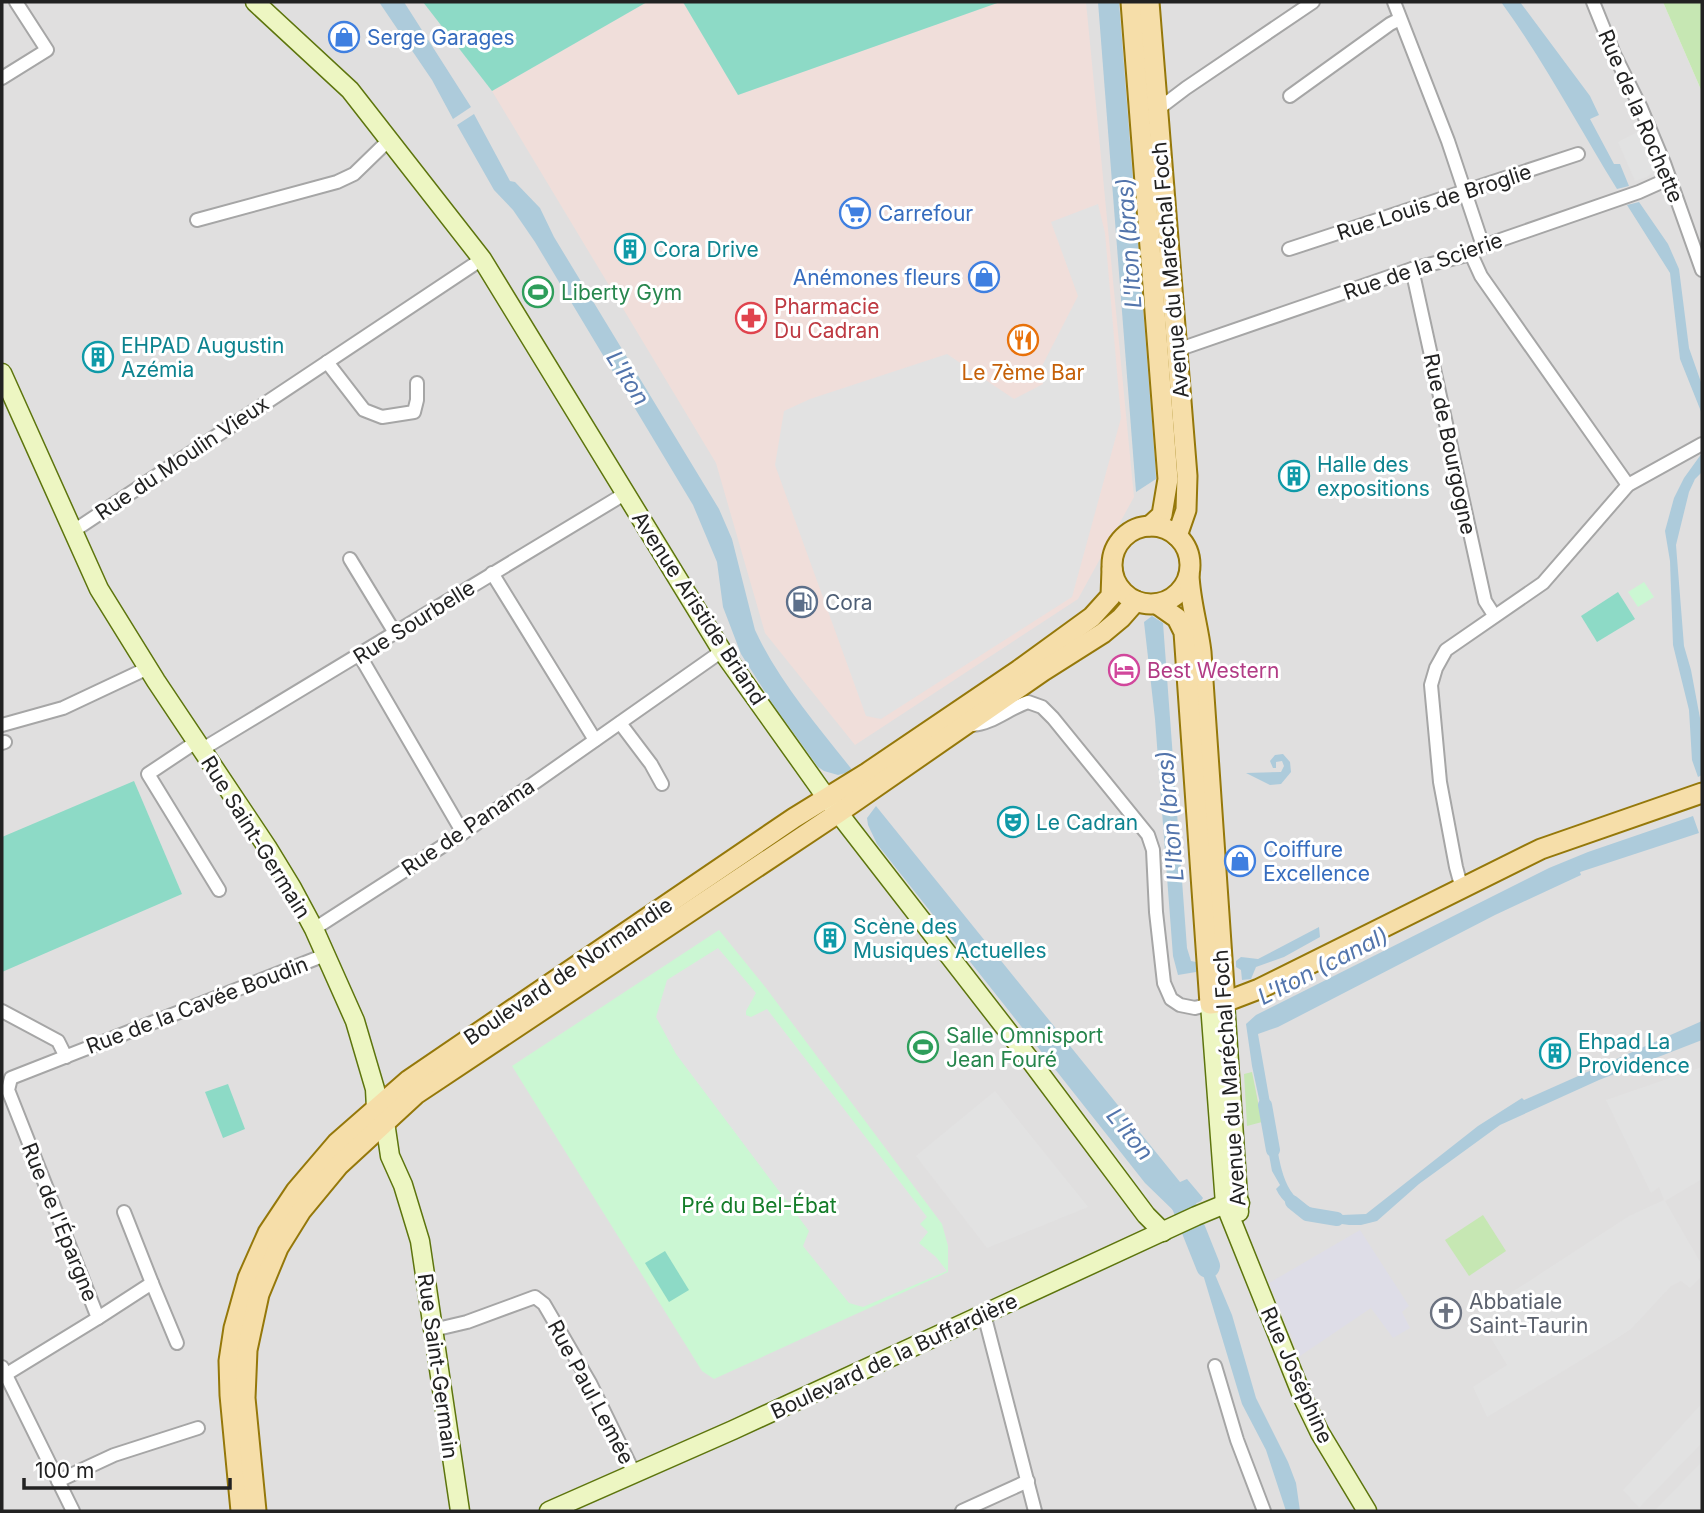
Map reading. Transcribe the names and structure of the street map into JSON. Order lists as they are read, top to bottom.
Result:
{
  "streets": {
    "main road": [
      "Avenue du Maréchal Foch",
      "Avenue Aristide Briand",
      "Rue Saint-Germain",
      "Boulevard de Normandie",
      "Boulevard de la Buffardière",
      "Rue Joséphine"
    ],
    "street": [
      "Rue de la Rochette",
      "Rue Louis de Broglie",
      "Rue de la Scierie",
      "Rue de Bourgogne",
      "Rue du Moulin Vieux",
      "Rue Sourbelle",
      "Rue de Panama",
      "Rue de la Cavée Boudin",
      "Rue de l'Épargne",
      "Rue Paul Lemée"
    ]
  },
  "crossings": [
    ["Rue de la Rochette", "Rue de la Scierie"],
    ["Rue de la Scierie", "Avenue du Maréchal Foch"],
    ["Rue de la Scierie", "Rue de Bourgogne"],
    ["Avenue du Maréchal Foch", "Boulevard de Normandie"],
    ["Avenue du Maréchal Foch", "Boulevard de la Buffardière"],
    ["Avenue du Maréchal Foch", "Rue Joséphine"],
    ["Rue du Moulin Vieux", "Avenue Aristide Briand"],
    ["Rue du Moulin Vieux", "Rue Saint-Germain"],
    ["Avenue Aristide Briand", "Rue Sourbelle"],
    ["Avenue Aristide Briand", "Rue de Panama"],
    ["Avenue Aristide Briand", "Boulevard de Normandie"],
    ["Avenue Aristide Briand", "Boulevard de la Buffardière"],
    ["Rue Sourbelle", "Rue Saint-Germain"],
    ["Rue de Panama", "Rue Saint-Germain"],
    ["Rue Saint-Germain", "Boulevard de Normandie"],
    ["Rue Saint-Germain", "Rue de la Cavée Boudin"],
    ["Rue Saint-Germain", "Rue Paul Lemée"],
    ["Rue de la Cavée Boudin", "Rue de l'Épargne"],
    ["Boulevard de la Buffardière", "Rue Paul Lemée"]
  ],
  "water": ["L'Iton (bras)", "L'Iton", "L'Iton (canal)"],
  "parks": ["Pré du Bel-Ébat"],
  "places": {
    "shop": ["Serge Garages", "Anémones fleurs", "Coiffure Excellence"],
    "supermarket": ["Carrefour"],
    "building": [
      "Cora Drive",
      "EHPAD Augustin Azémia",
      "Halle des expositions",
      "Scène des Musiques Actuelles",
      "Ehpad La Providence"
    ],
    "sports": ["Liberty Gym", "Salle Omnisport Jean Fouré"],
    "pharmacy": ["Pharmacie Du Cadran"],
    "restaurant": ["Le 7ème Bar"],
    "fuel station": ["Cora"],
    "hotel": ["Best Western"],
    "theatre": ["Le Cadran"],
    "church": ["Abbatiale Saint-Taurin"]
  },
  "scale_bar": "100 m"
}
